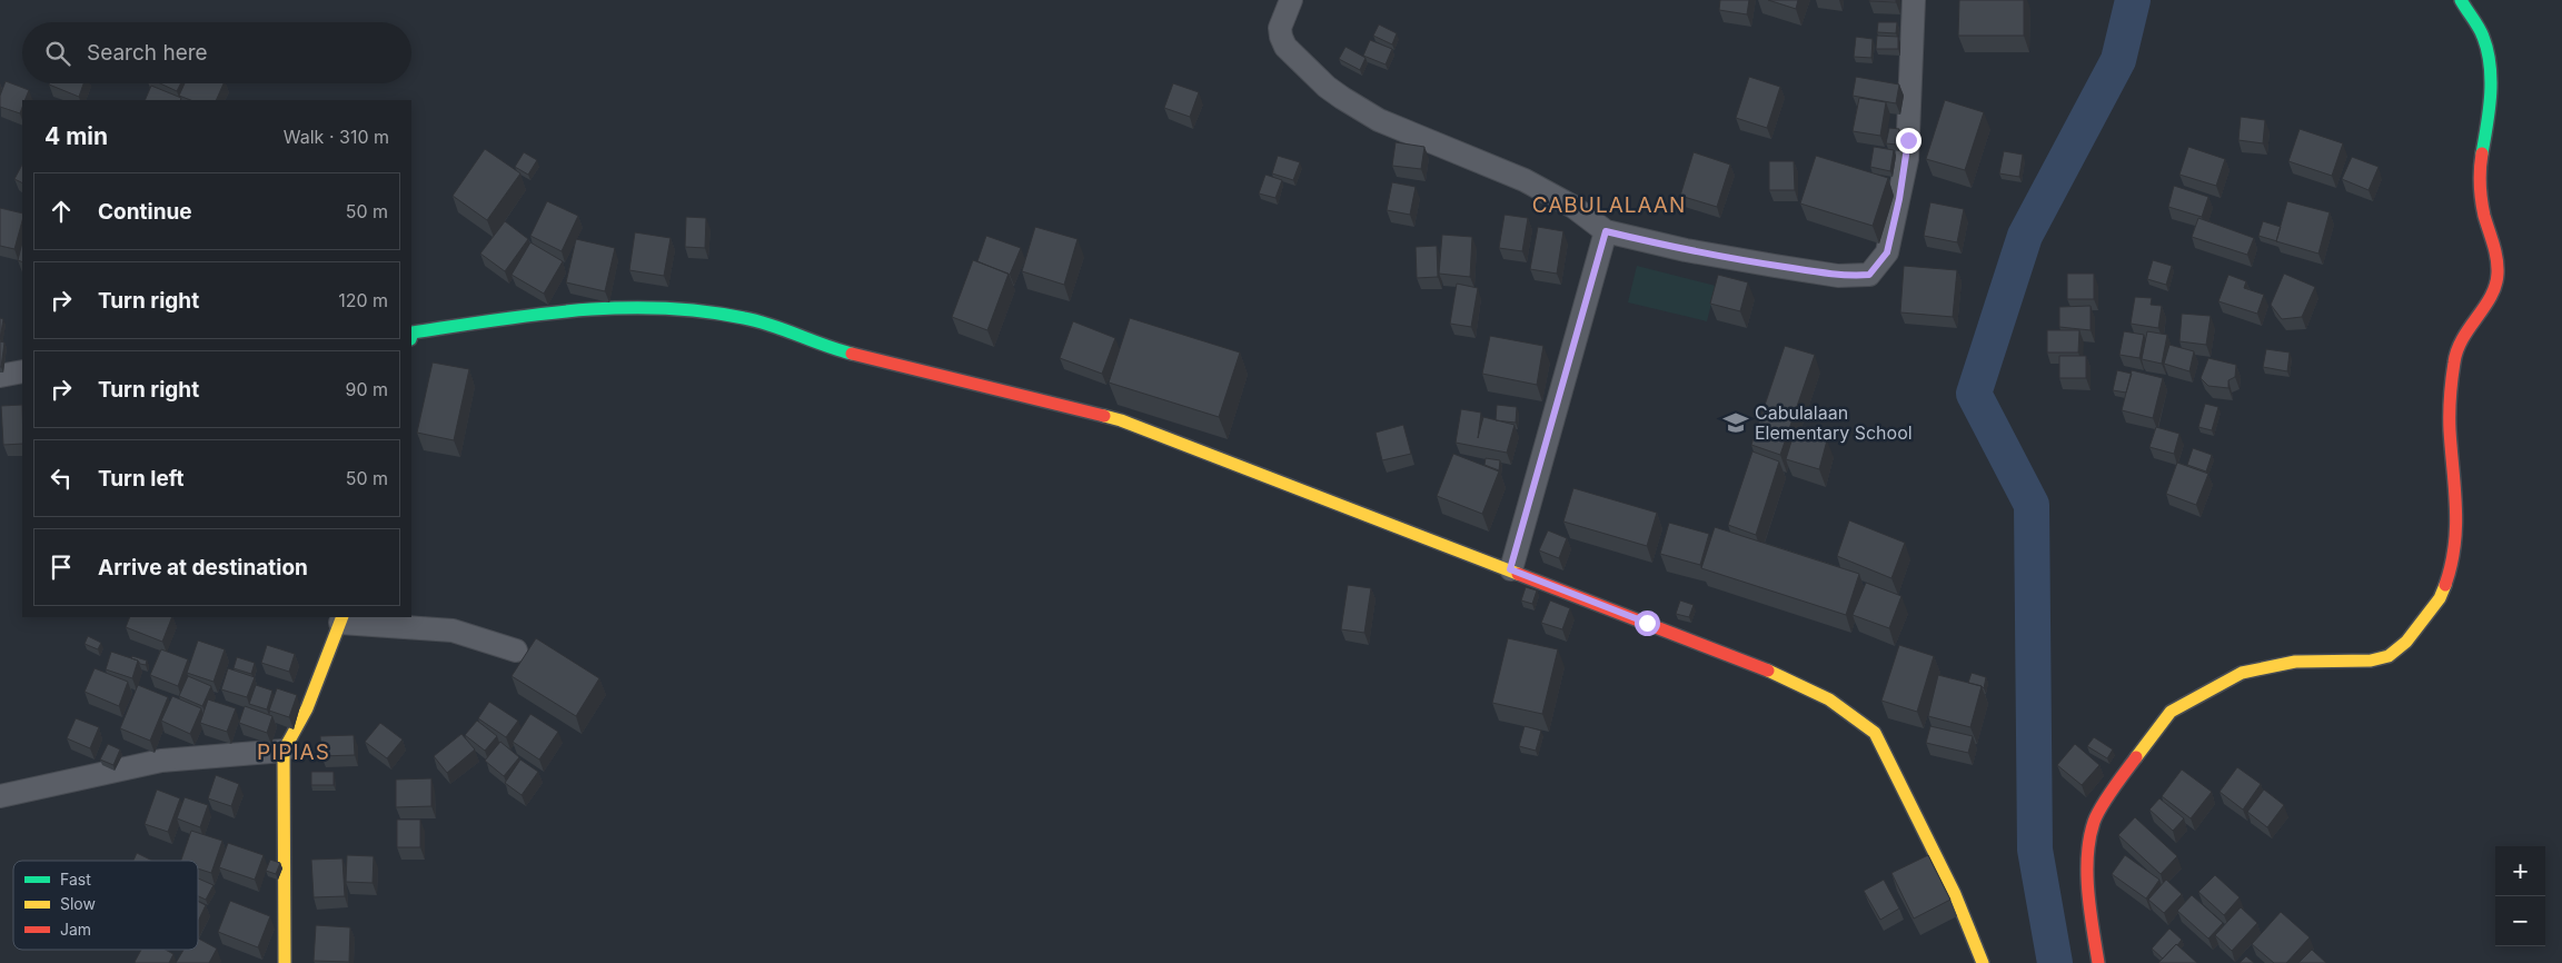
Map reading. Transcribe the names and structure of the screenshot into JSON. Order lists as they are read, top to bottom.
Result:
{
  "districts": ["CABULALAAN", "PIPIAS"],
  "places": {
    "school or university": ["Cabulalaan Elementary School"]
  },
  "legend": ["Fast", "Slow", "Jam"],
  "page": {
    "search": "Search here",
    "heading": ["4 min", "Walk · 310 m"],
    "list": [
      ["Continue", "50 m"],
      ["Turn right", "120 m"],
      ["Turn right", "90 m"],
      ["Turn left", "50 m"],
      "Arrive at destination"
    ],
    "map_buttons": ["+", "−"]
  }
}
